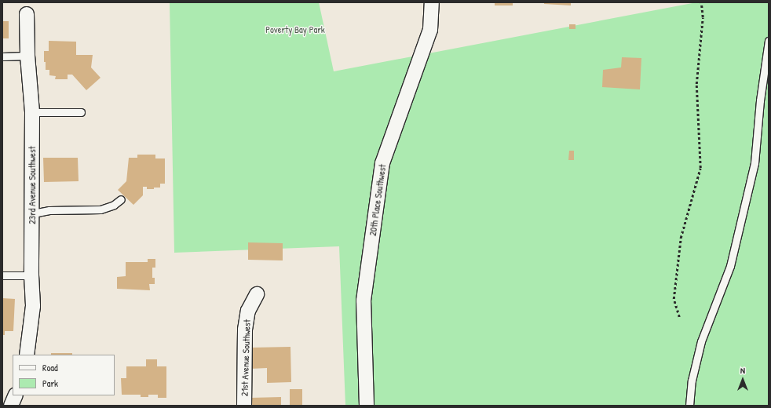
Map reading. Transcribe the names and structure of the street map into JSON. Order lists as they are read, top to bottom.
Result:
{
  "streets": {
    "street": ["23rd Avenue Southwest", "20th Place Southwest", "21st Avenue Southwest"]
  },
  "parks": ["Poverty Bay Park"],
  "legend": ["Road", "Park"],
  "north": "top"
}
